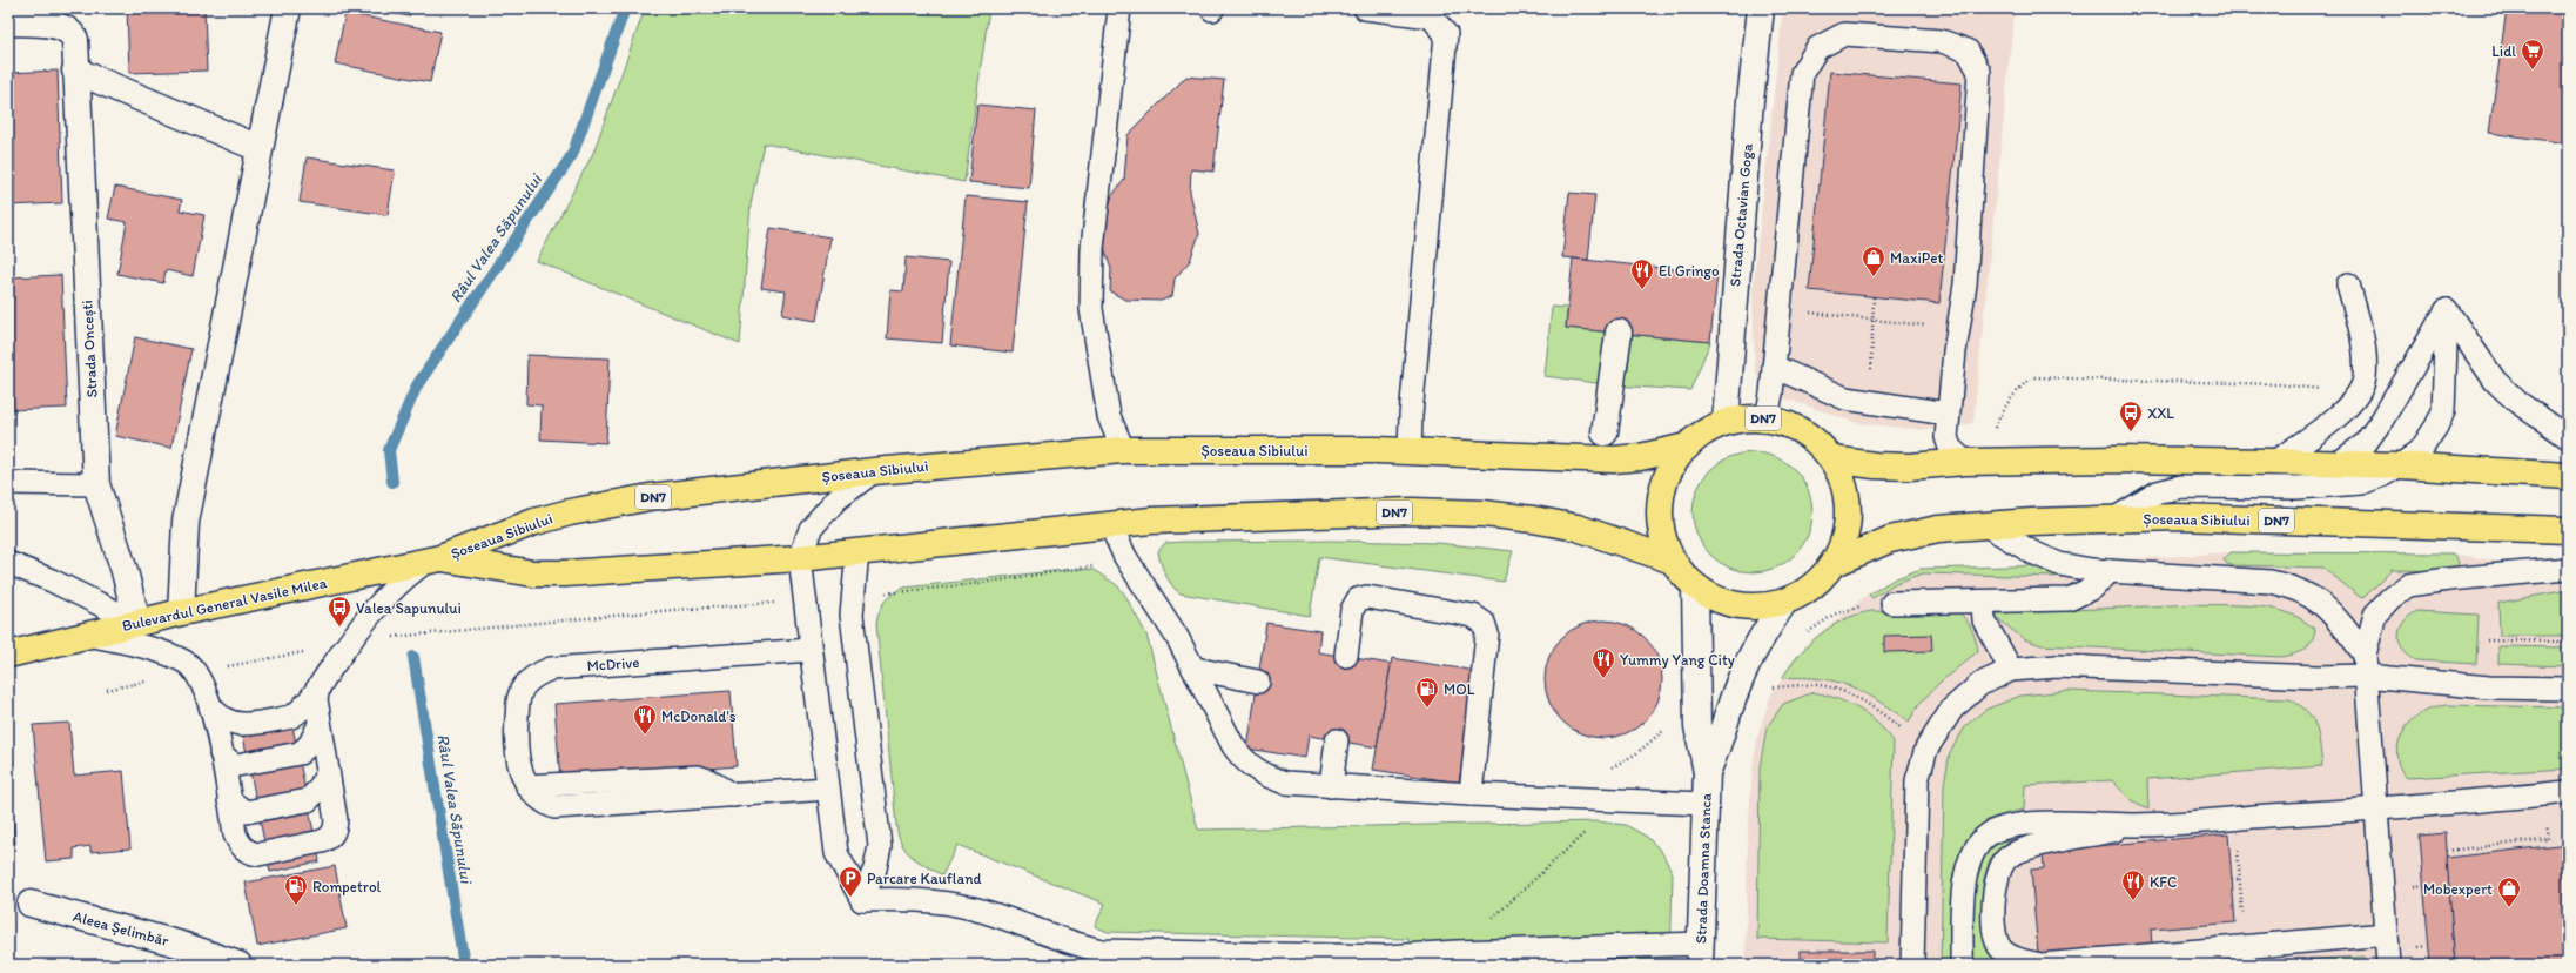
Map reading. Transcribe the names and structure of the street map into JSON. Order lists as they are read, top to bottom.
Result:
{
  "streets": {
    "main road": ["DN7", "Șoseaua Sibiului", "Bulevardul General Vasile Milea"],
    "street": [
      "Strada Octavian Goga",
      "Strada Oncești",
      "Strada Doamna Stanca",
      "Aleea Șelimbăr"
    ],
    "lane": ["McDrive"]
  },
  "crossings": [
    ["Strada Octavian Goga", "Șoseaua Sibiului"],
    ["Strada Oncești", "Bulevardul General Vasile Milea"],
    ["Șoseaua Sibiului", "Bulevardul General Vasile Milea"],
    ["Șoseaua Sibiului", "Strada Doamna Stanca"]
  ],
  "water": ["Râul Valea Săpunului"],
  "places": {
    "supermarket": ["Lidl"],
    "shop": ["MaxiPet", "Mobexpert"],
    "restaurant": [
      "El Gringo",
      "Yummy Yang City",
      "McDonald's",
      "KFC"
    ],
    "bus stop": ["XXL", "Valea Sapunului"],
    "fuel station": ["MOL", "Rompetrol"],
    "parking": ["Parcare Kaufland"]
  }
}
